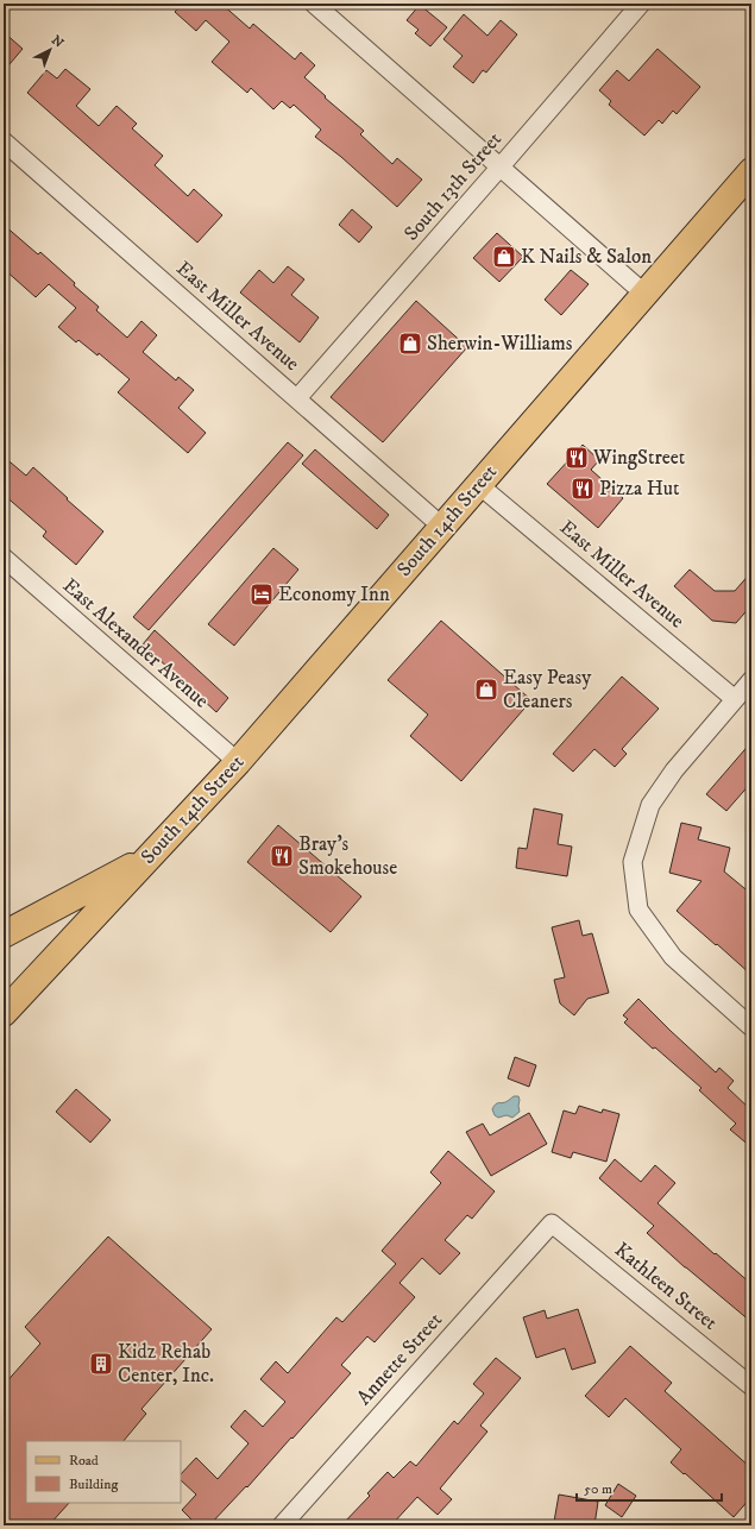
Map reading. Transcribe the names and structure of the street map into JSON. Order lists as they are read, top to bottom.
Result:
{
  "streets": {
    "main road": ["South 14th Street"],
    "street": [
      "South 13th Street",
      "East Miller Avenue",
      "East Alexander Avenue",
      "Kathleen Street",
      "Annette Street"
    ]
  },
  "crossings": [
    ["South 13th Street", "East Miller Avenue"],
    ["East Miller Avenue", "South 14th Street"],
    ["South 14th Street", "East Alexander Avenue"],
    ["Kathleen Street", "Annette Street"]
  ],
  "places": {
    "shop": ["K Nails & Salon", "Sherwin-Williams", "Easy Peasy Cleaners"],
    "restaurant": ["WingStreet", "Pizza Hut", "Bray's Smokehouse"],
    "hotel": ["Economy Inn"],
    "building": ["Kidz Rehab Center, Inc."]
  },
  "legend": ["Road", "Building"],
  "scale_bar": "50 m",
  "north": "top right"
}
